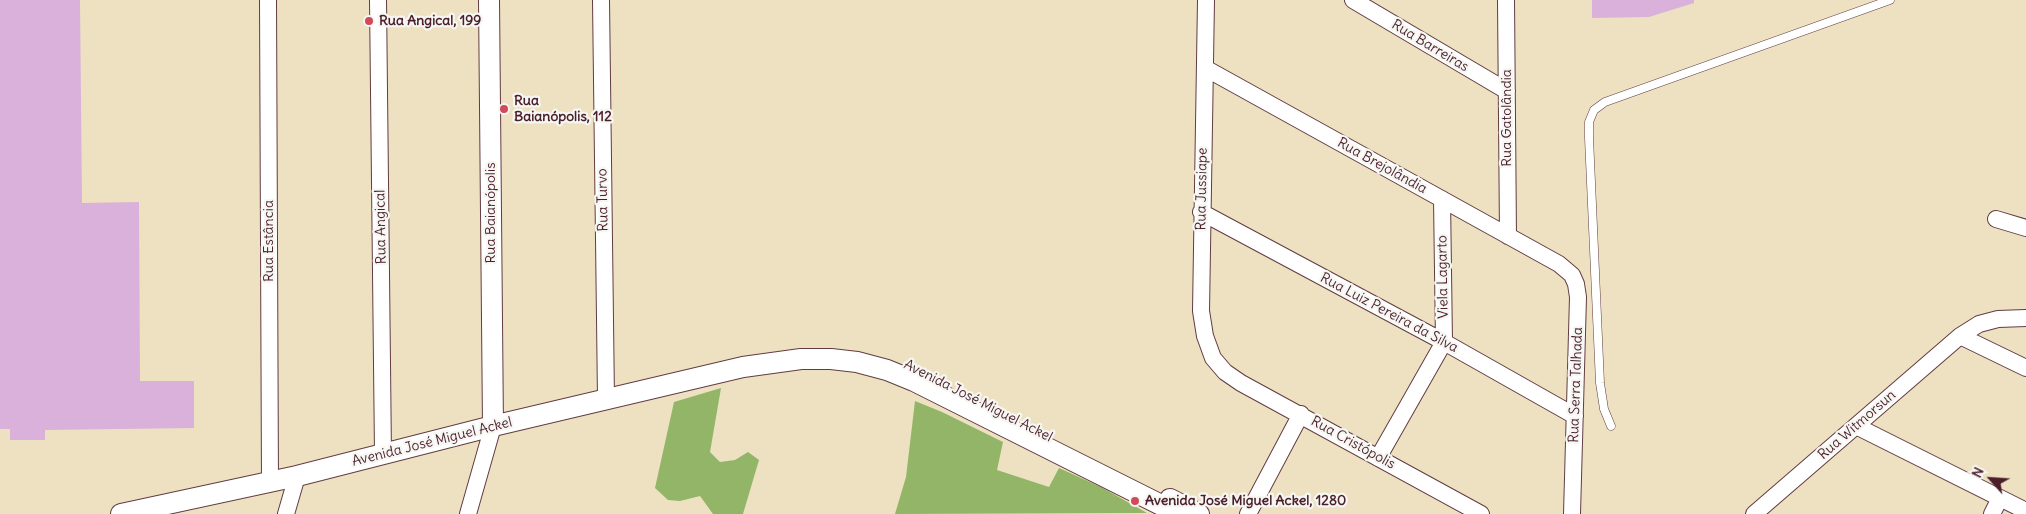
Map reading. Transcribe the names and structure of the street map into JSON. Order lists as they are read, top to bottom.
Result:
{
  "streets": {
    "street": [
      "Rua Barreiras",
      "Rua Gatolândia",
      "Rua Brejolândia",
      "Rua Jussiape",
      "Rua Turvo",
      "Rua Baianópolis",
      "Rua Angical",
      "Rua Estância",
      "Viela Lagarto",
      "Rua Luiz Pereira da Silva",
      "Rua Serra Talhada",
      "Avenida José Miguel Ackel",
      "Rua Witmorsun",
      "Rua Cristópolis"
    ]
  },
  "crossings": [
    ["Rua Barreiras", "Rua Gatolândia"],
    ["Rua Gatolândia", "Rua Brejolândia"],
    ["Rua Brejolândia", "Rua Jussiape"],
    ["Rua Brejolândia", "Viela Lagarto"],
    ["Rua Brejolândia", "Rua Serra Talhada"],
    ["Rua Jussiape", "Rua Luiz Pereira da Silva"],
    ["Rua Jussiape", "Rua Cristópolis"],
    ["Rua Turvo", "Avenida José Miguel Ackel"],
    ["Rua Baianópolis", "Avenida José Miguel Ackel"],
    ["Rua Angical", "Avenida José Miguel Ackel"],
    ["Rua Estância", "Avenida José Miguel Ackel"],
    ["Viela Lagarto", "Rua Luiz Pereira da Silva"],
    ["Rua Luiz Pereira da Silva", "Rua Serra Talhada"]
  ],
  "places": ["Rua Angical, 199", "Rua Baianópolis, 112", "Avenida José Miguel Ackel, 1280"],
  "north": "top left"
}
